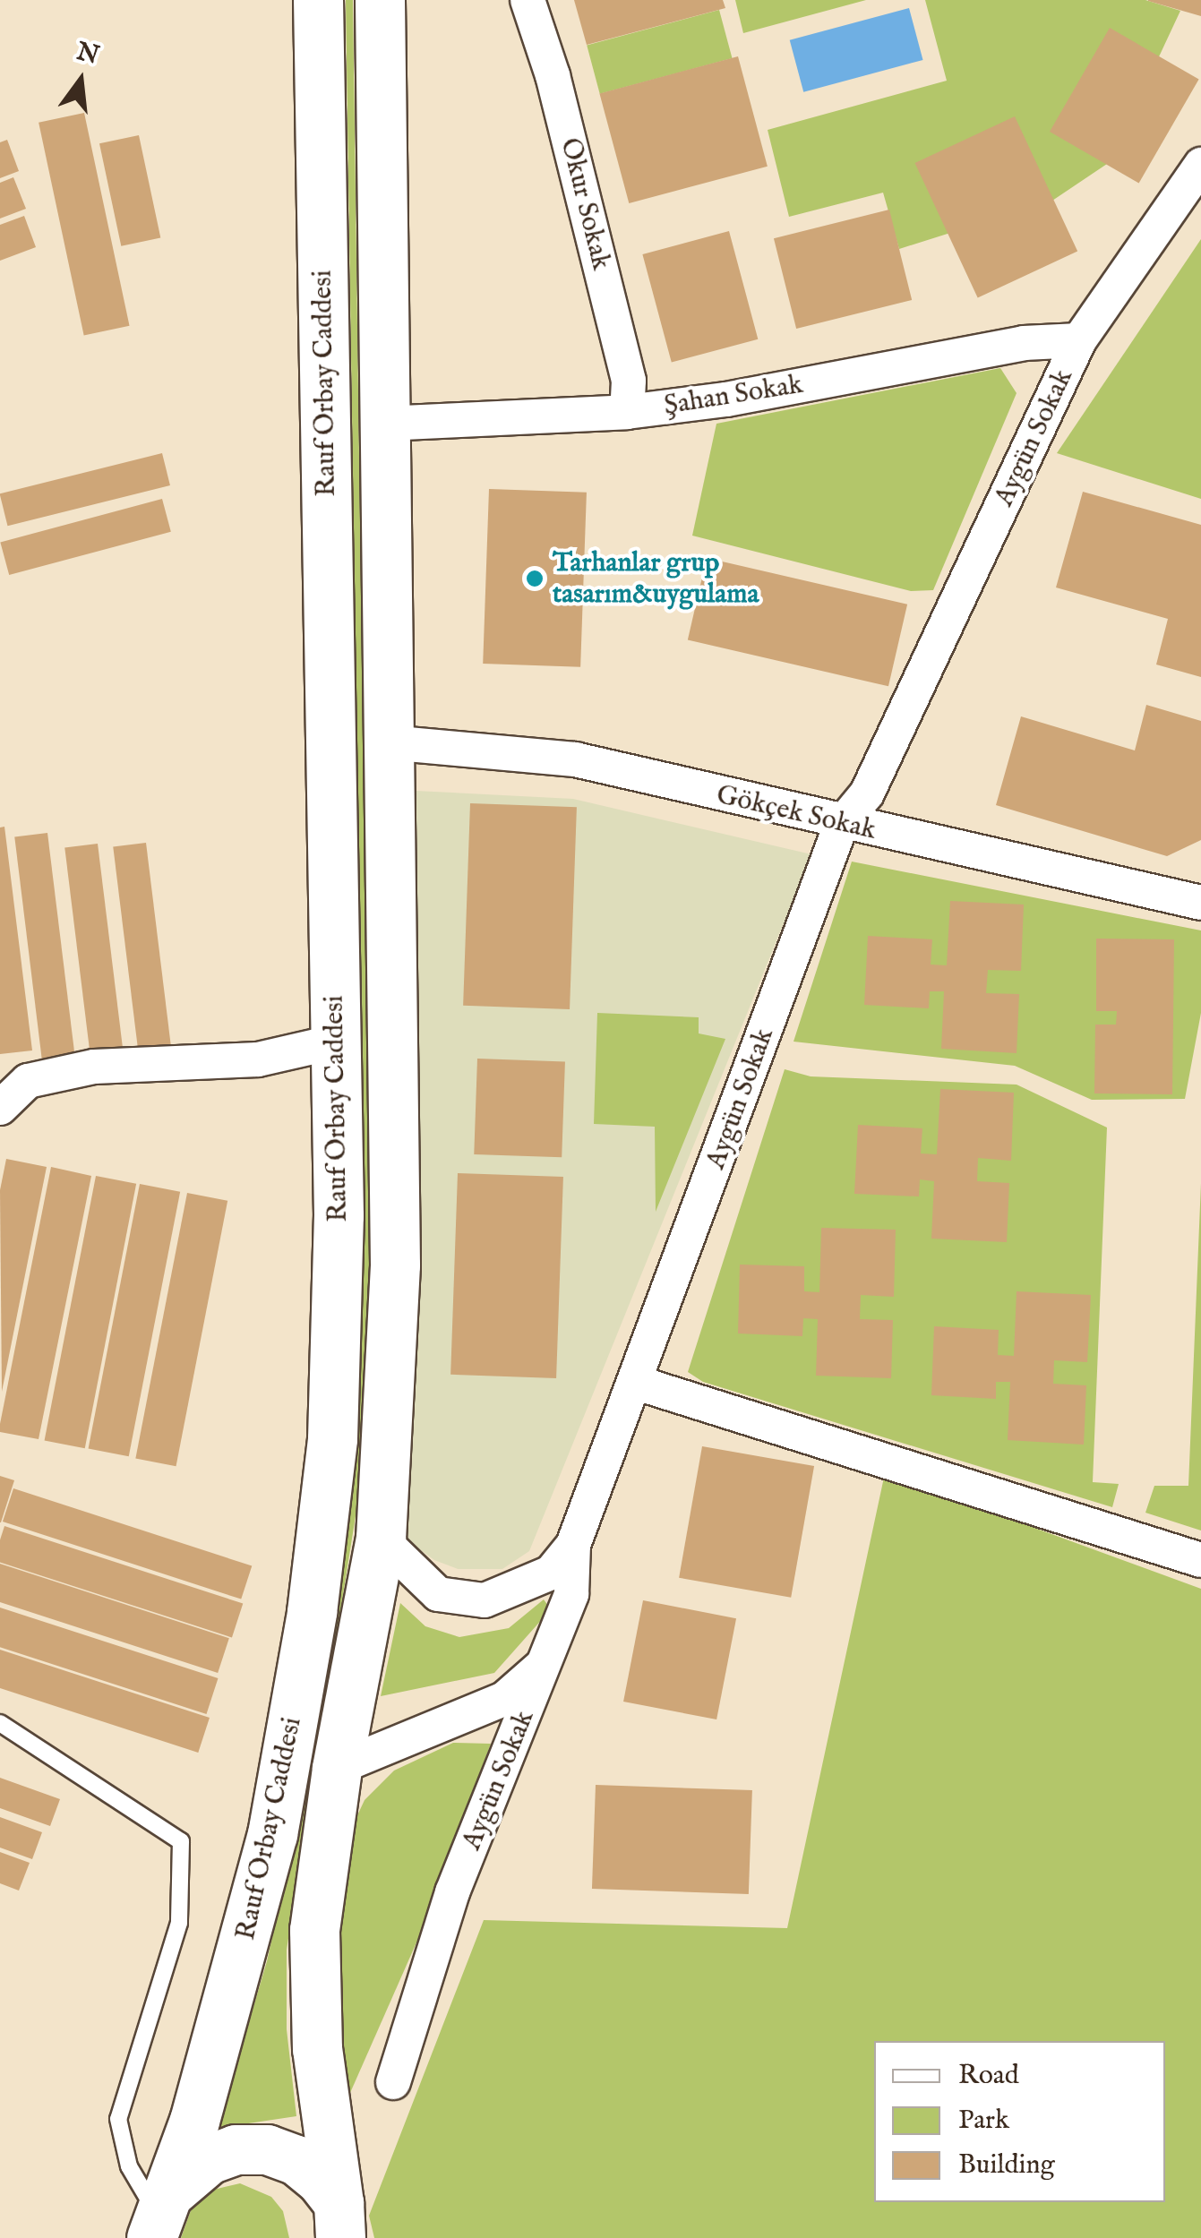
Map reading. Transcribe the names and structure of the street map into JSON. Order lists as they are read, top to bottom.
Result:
{
  "streets": {
    "main road": ["Rauf Orbay Caddesi"],
    "street": [
      "Okur Sokak",
      "Şahan Sokak",
      "Aygün Sokak",
      "Gökçek Sokak"
    ]
  },
  "crossings": [
    ["Okur Sokak", "Şahan Sokak"],
    ["Rauf Orbay Caddesi", "Şahan Sokak"],
    ["Rauf Orbay Caddesi", "Gökçek Sokak"],
    ["Şahan Sokak", "Aygün Sokak"],
    ["Aygün Sokak", "Gökçek Sokak"]
  ],
  "places": ["Tarhanlar grup tasarım&uygulama"],
  "legend": ["Road", "Park", "Building"],
  "north": "top"
}
